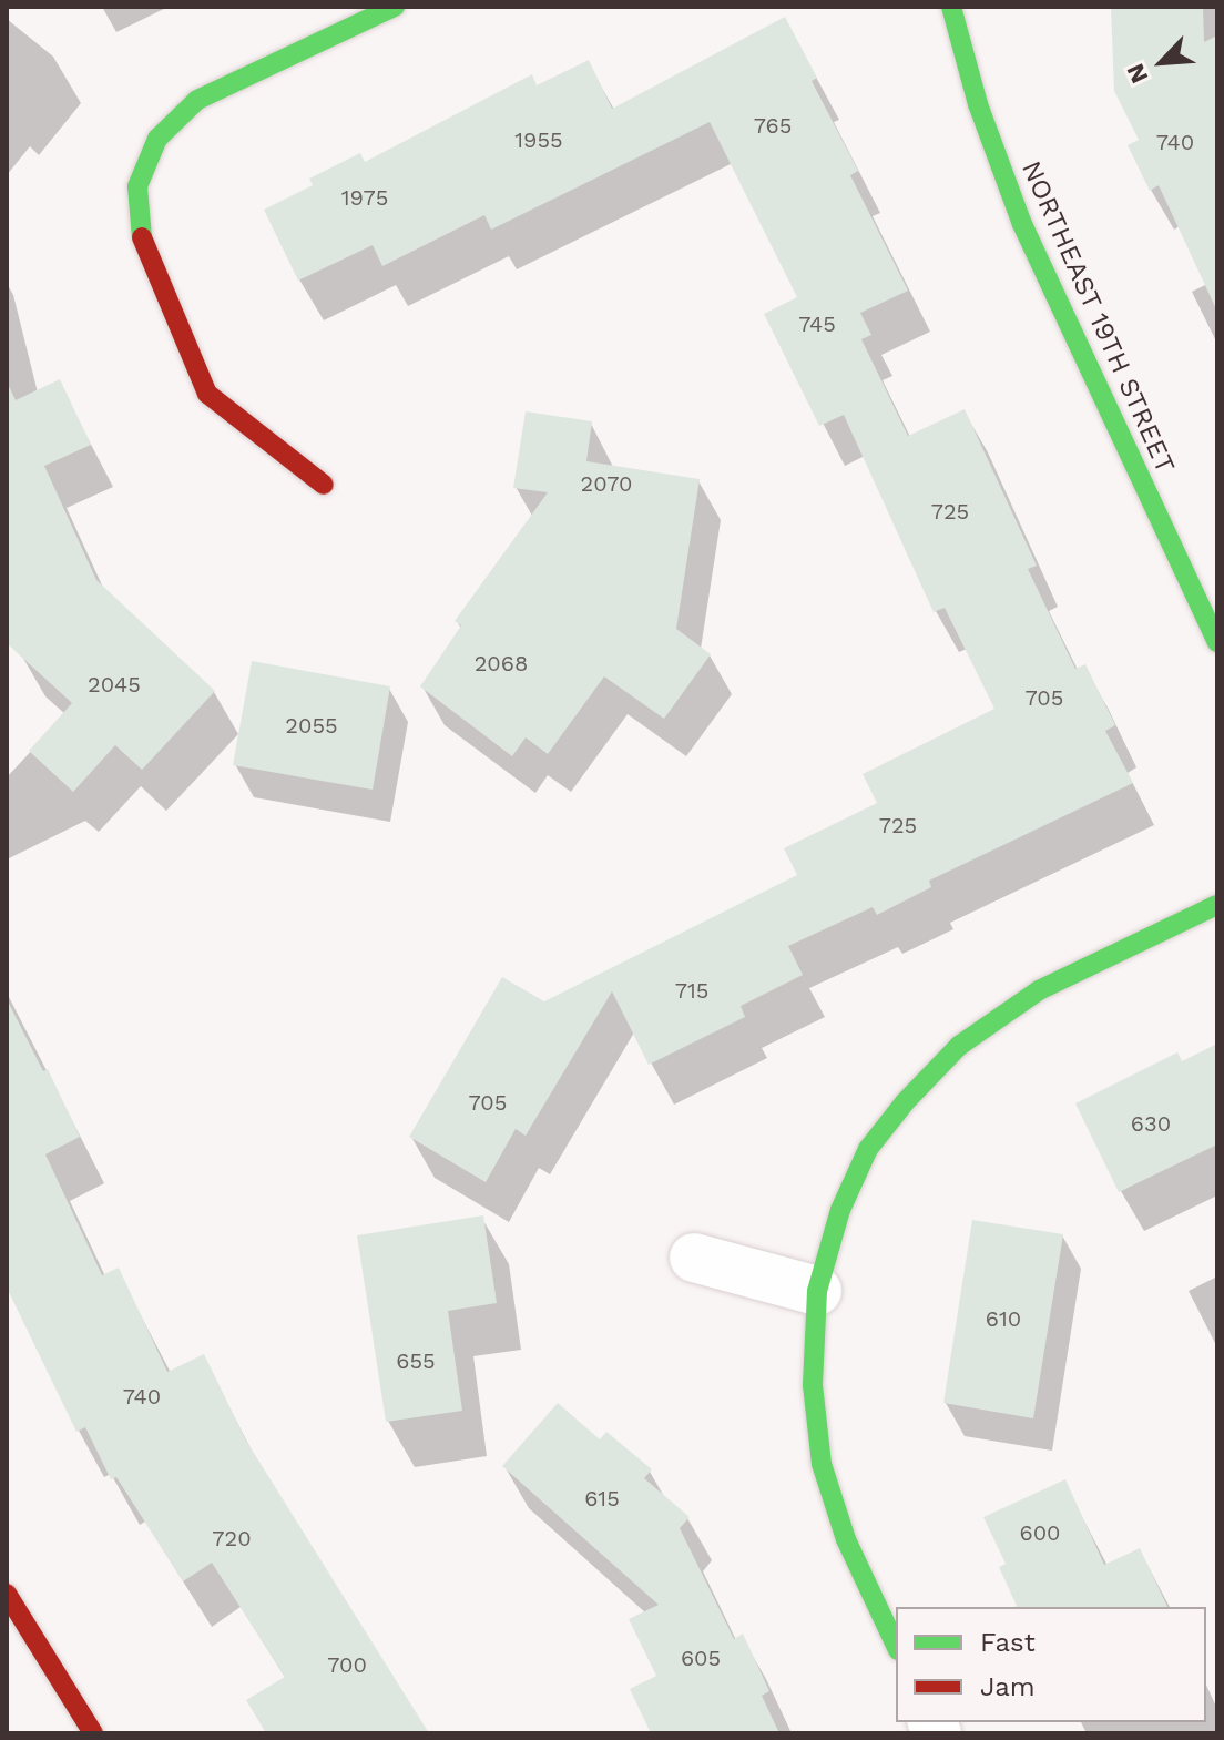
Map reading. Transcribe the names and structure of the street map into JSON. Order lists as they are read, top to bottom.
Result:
{
  "streets": {
    "street": ["NORTHEAST 19TH STREET"]
  },
  "house_numbers": [
    "765",
    "1955",
    "740",
    "1975",
    "745",
    "2070",
    "725",
    "2068",
    "2045",
    "705",
    "2055",
    "725",
    "715",
    "705",
    "630",
    "610",
    "655",
    "740",
    "615",
    "600",
    "720",
    "605",
    "700"
  ],
  "legend": ["Fast", "Jam"],
  "north": "bottom left"
}
